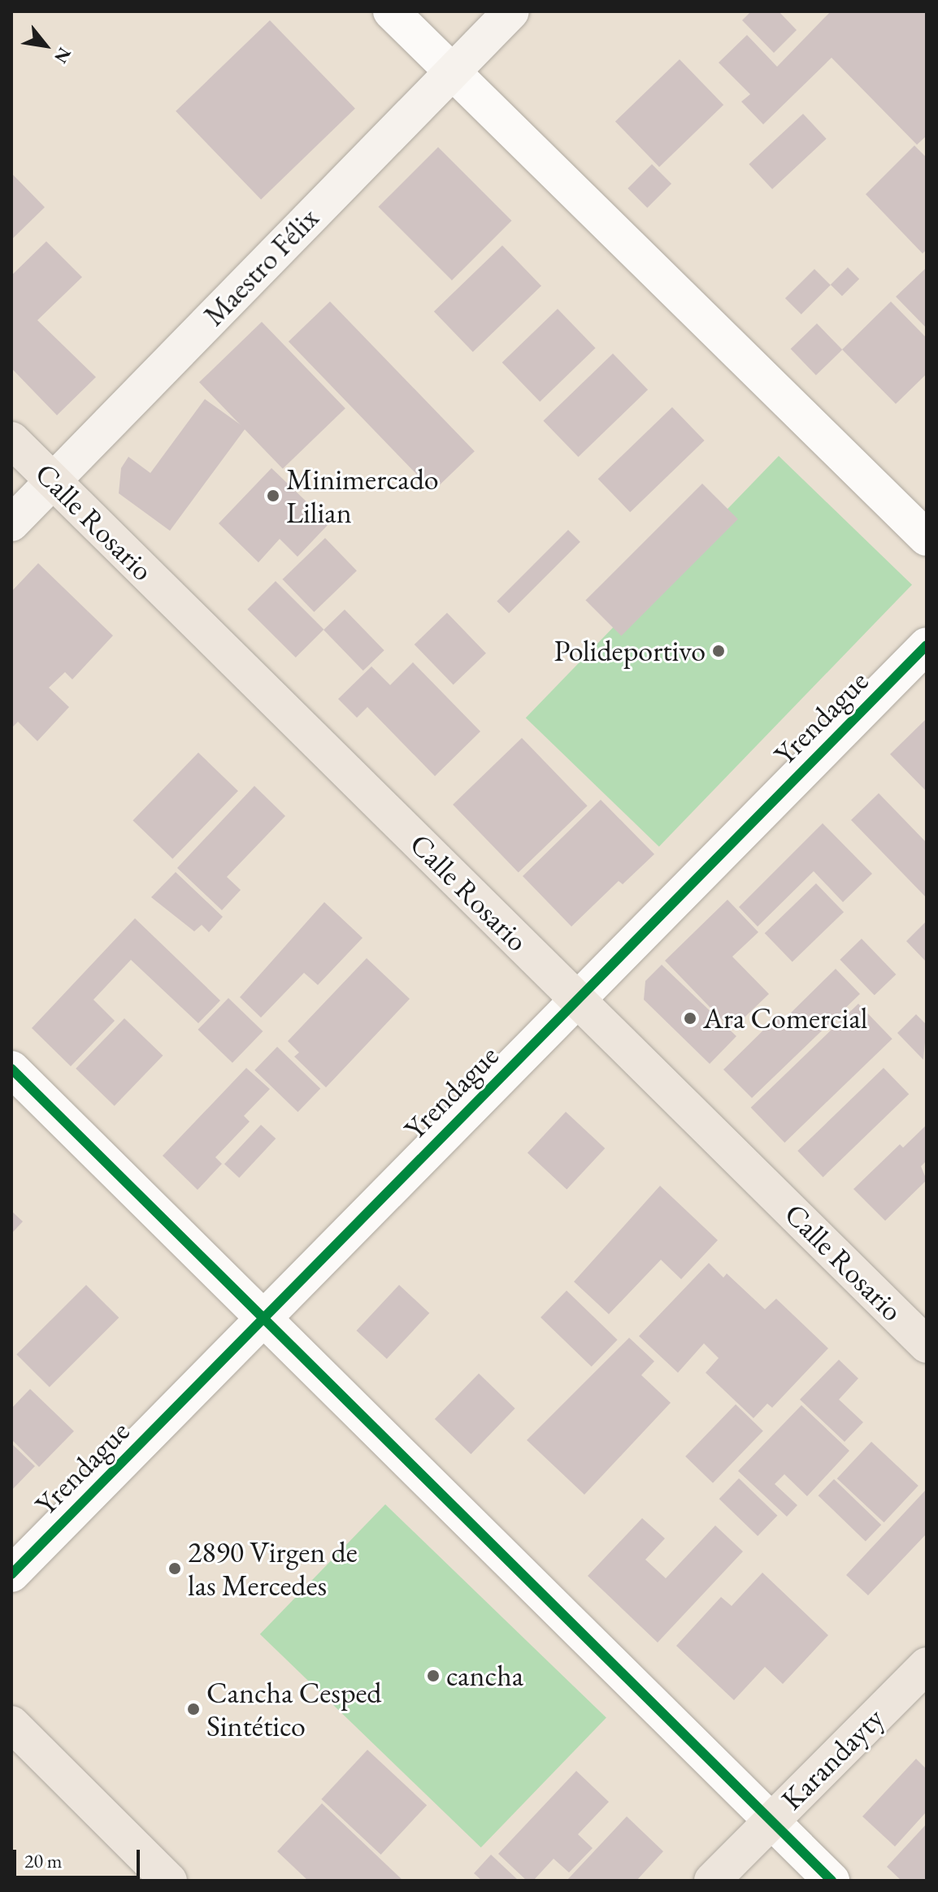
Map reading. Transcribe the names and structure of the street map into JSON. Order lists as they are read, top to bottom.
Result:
{
  "streets": {
    "main road": ["Calle Rosario", "Karandayty"],
    "street": ["Maestro Félix", "Yrendague"]
  },
  "crossings": [
    ["Maestro Félix", "Calle Rosario"],
    ["Calle Rosario", "Yrendague"]
  ],
  "places": [
    "Minimercado Lilian",
    "Polideportivo",
    "Ara Comercial",
    "2890 Virgen de las Mercedes",
    "cancha",
    "Cancha Cesped Sintético"
  ],
  "scale_bar": "20 m",
  "north": "bottom right"
}
